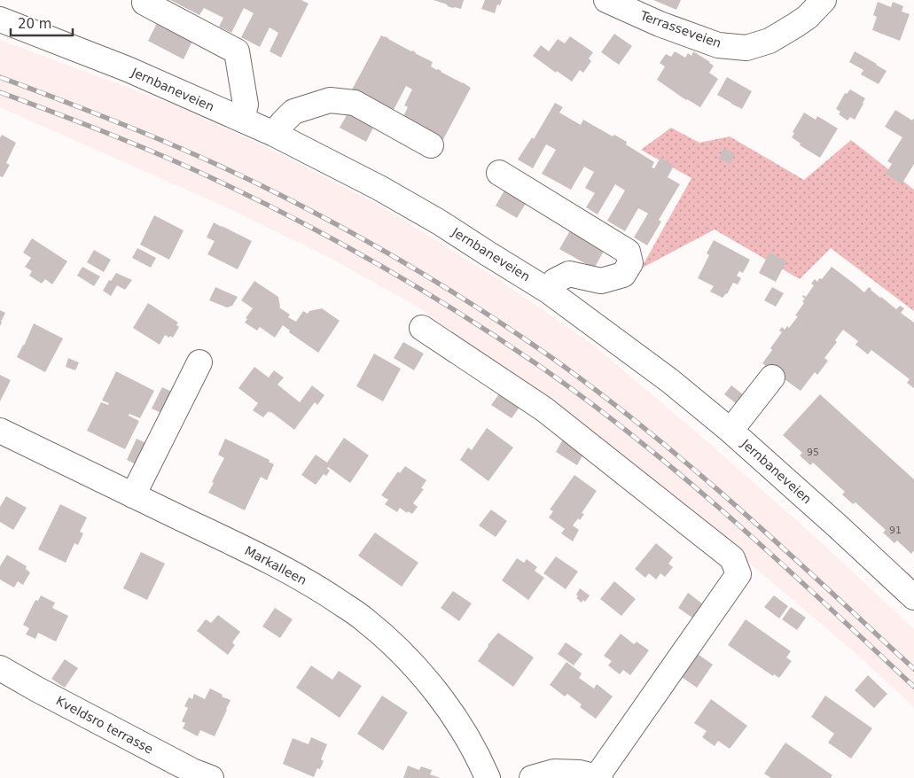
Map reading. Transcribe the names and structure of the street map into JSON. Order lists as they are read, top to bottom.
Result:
{
  "streets": {
    "street": [
      "Terrasseveien",
      "Jernbaneveien",
      "Markalleen",
      "Kveldsro terrasse"
    ]
  },
  "house_numbers": ["95", "91"],
  "scale_bar": "20 m"
}
